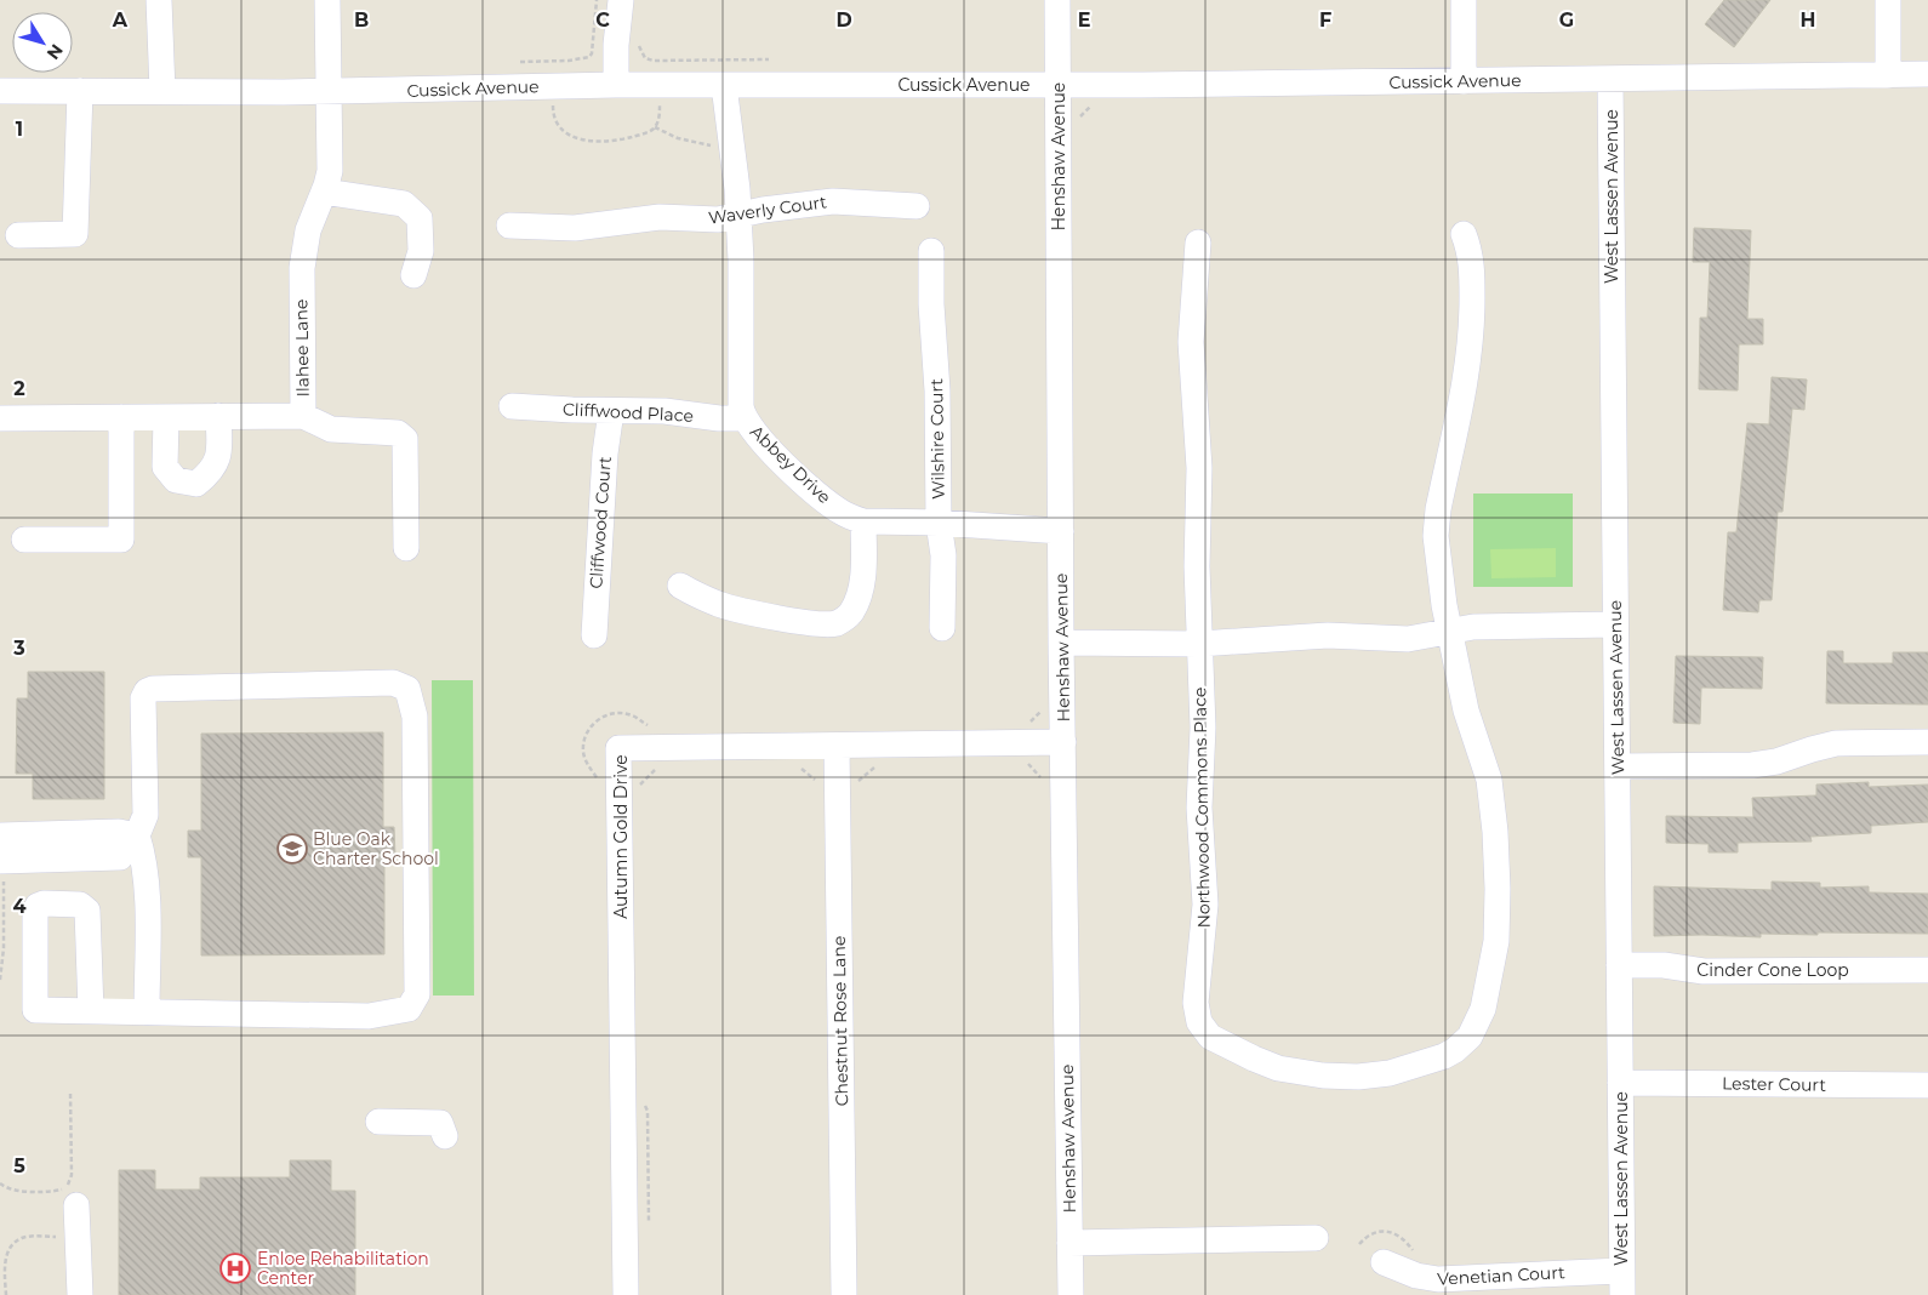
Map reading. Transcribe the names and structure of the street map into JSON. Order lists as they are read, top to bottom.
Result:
{
  "streets": {
    "street": [
      "Cussick Avenue",
      "Henshaw Avenue",
      "West Lassen Avenue",
      "Waverly Court",
      "Ilahee Lane",
      "Cliffwood Place",
      "Wilshire Court",
      "Abbey Drive",
      "Cliffwood Court",
      "Northwood Commons Place",
      "Autumn Gold Drive",
      "Cinder Cone Loop",
      "Chestnut Rose Lane",
      "Lester Court",
      "Venetian Court"
    ]
  },
  "crossings": [
    ["Cussick Avenue", "Henshaw Avenue"],
    ["Cussick Avenue", "West Lassen Avenue"],
    ["Cussick Avenue", "Ilahee Lane"],
    ["Cussick Avenue", "Abbey Drive"],
    ["Henshaw Avenue", "Abbey Drive"],
    ["Henshaw Avenue", "Autumn Gold Drive"],
    ["West Lassen Avenue", "Cinder Cone Loop"],
    ["West Lassen Avenue", "Lester Court"],
    ["West Lassen Avenue", "Venetian Court"],
    ["Waverly Court", "Abbey Drive"],
    ["Cliffwood Place", "Abbey Drive"],
    ["Cliffwood Place", "Cliffwood Court"],
    ["Wilshire Court", "Abbey Drive"],
    ["Autumn Gold Drive", "Chestnut Rose Lane"]
  ],
  "places": {
    "school or university": ["Blue Oak Charter School"],
    "hospital": ["Enloe Rehabilitation Center"]
  },
  "north": "bottom right",
  "grid": {
    "columns": [
      "A",
      "B",
      "C",
      "D",
      "E",
      "F",
      "G",
      "H"
    ],
    "rows": [
      "1",
      "2",
      "3",
      "4",
      "5"
    ]
  }
}
